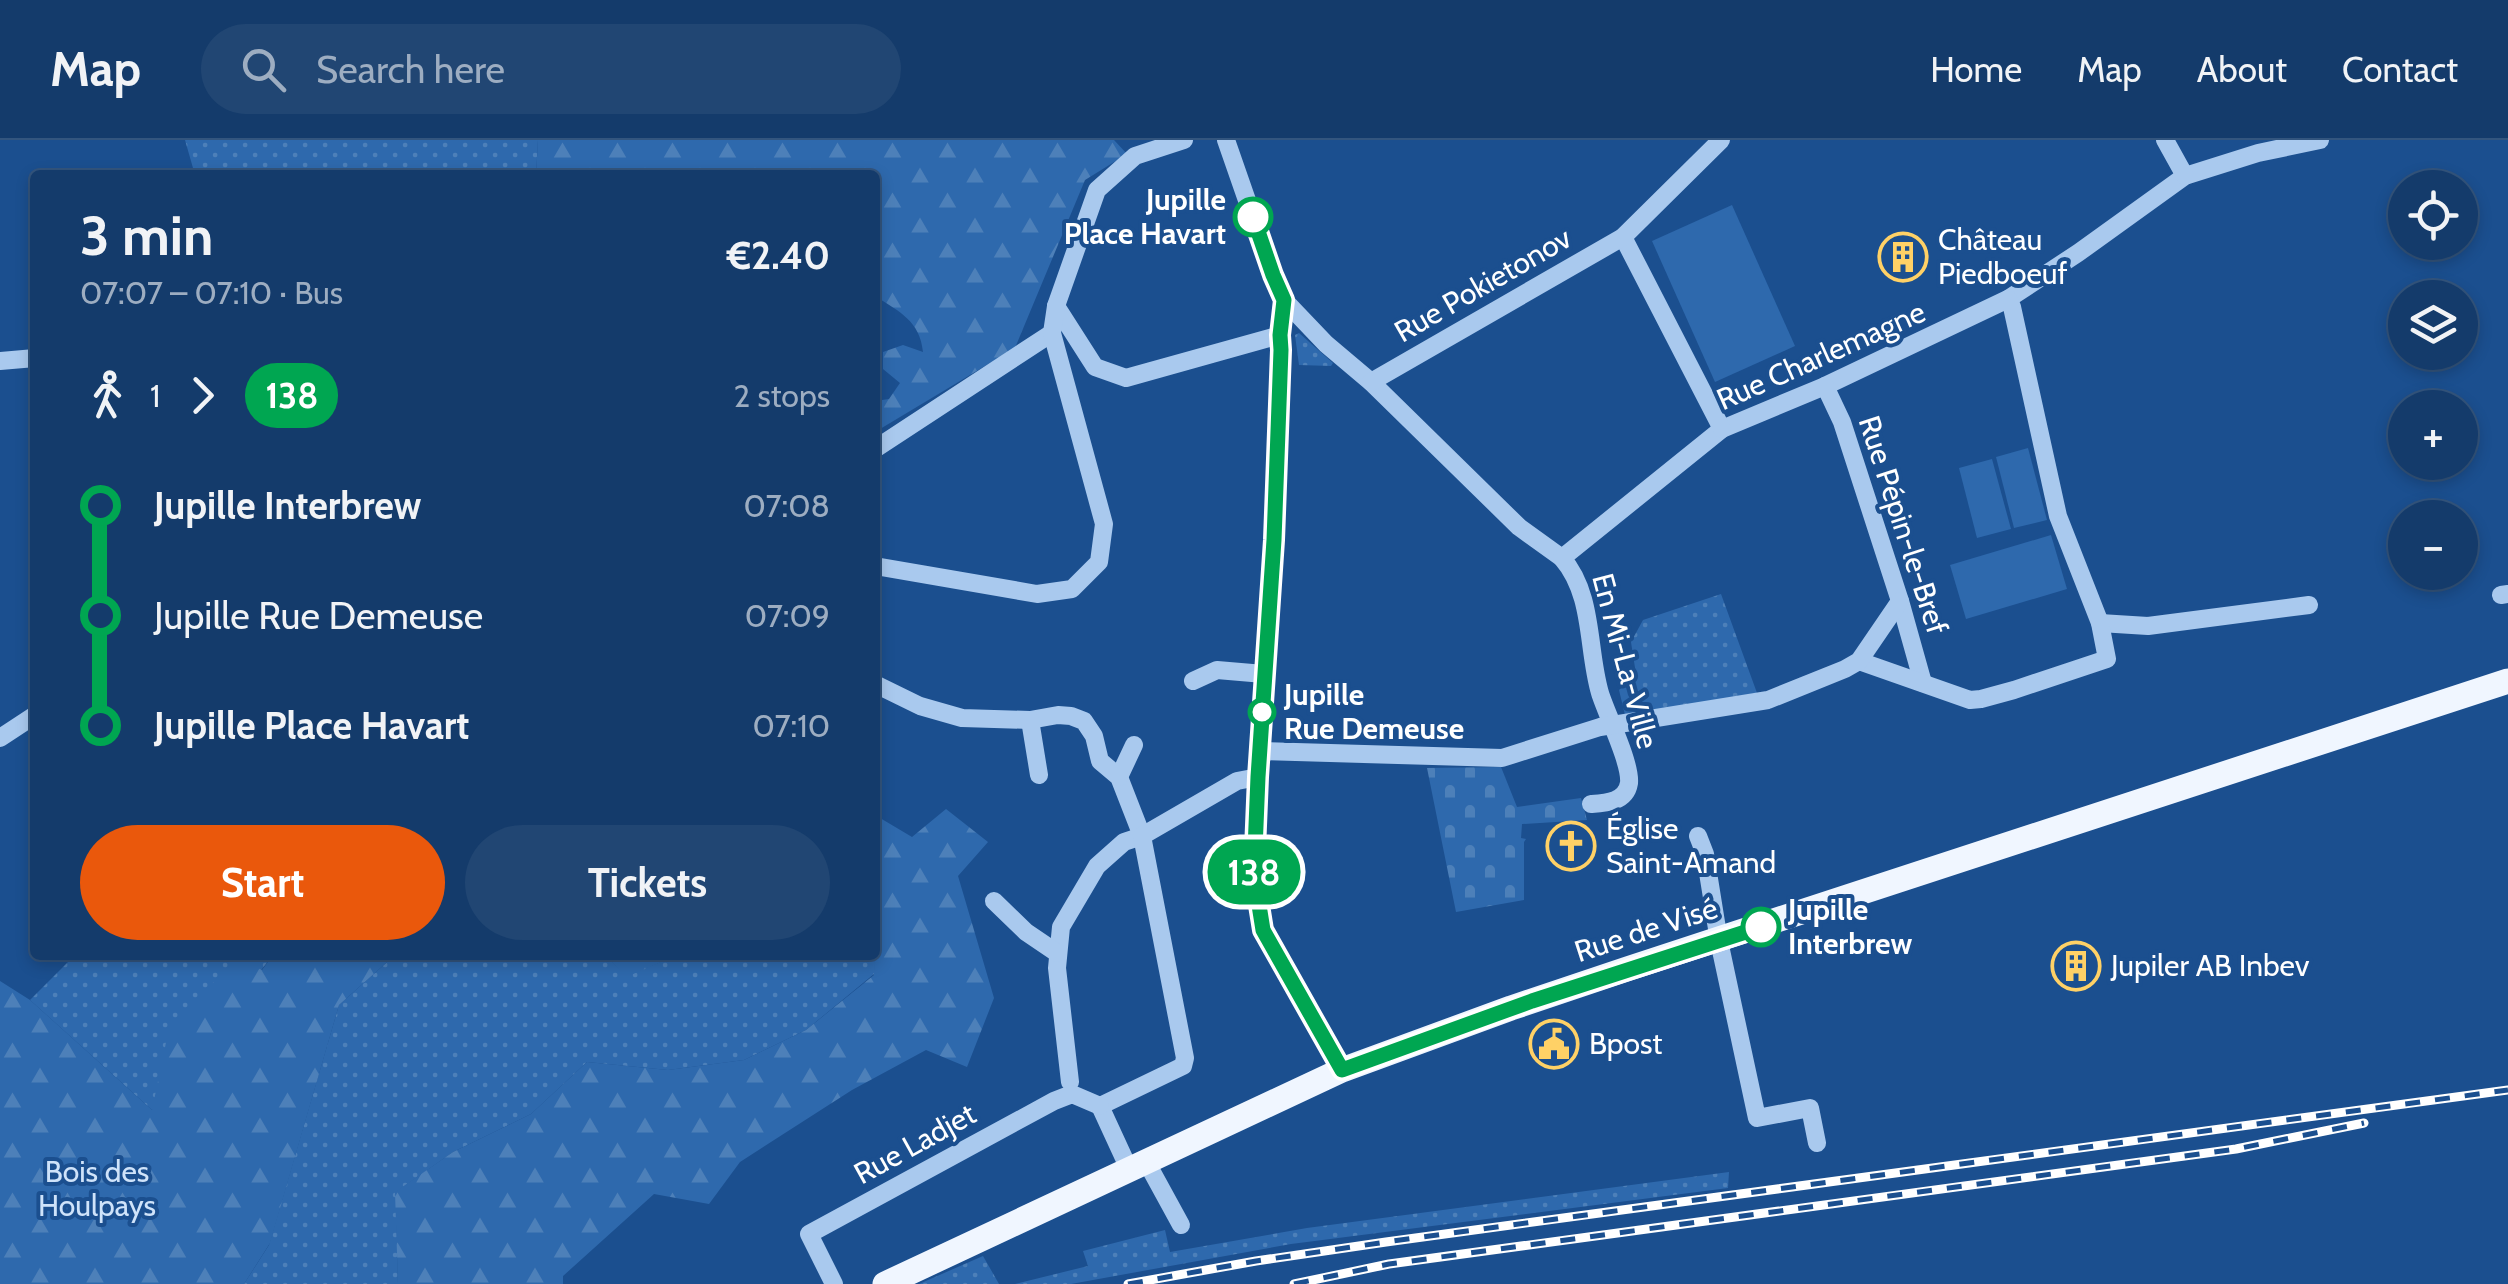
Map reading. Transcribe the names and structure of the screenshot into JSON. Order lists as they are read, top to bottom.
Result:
{
  "streets": {
    "main road": ["Rue de Visé"],
    "street": [
      "Rue Pokietonov",
      "Rue Charlemagne",
      "Rue Pépin-le-Bref",
      "En Mi-La-Ville",
      "Rue Ladjet"
    ]
  },
  "crossings": [
    ["Rue Charlemagne", "Rue Pépin-le-Bref"],
    ["Rue Charlemagne", "En Mi-La-Ville"]
  ],
  "parks": ["Bois des Houlpays"],
  "places": {
    "other": ["Jupille Place Havart", "Jupille Rue Demeuse", "Jupille Interbrew"],
    "building": ["Château Piedboeuf", "Jupiler AB Inbev"],
    "church": ["Église Saint-Amand"],
    "public building": ["Bpost"]
  },
  "lines": ["bus line 138"],
  "page": {
    "header": "Map",
    "search": "Search here",
    "nav": [
      "Home",
      "Map",
      "About",
      "Contact"
    ],
    "on_map": "138",
    "map_buttons": ["+", "−"],
    "heading": ["3 min", "07:07 – 07:10 · Bus", "€2.40"],
    "legs": ["1", "138", "2 stops"],
    "list": [
      {
        "name": "Jupille Interbrew",
        "value": "07:08"
      },
      {
        "name": "Jupille Rue Demeuse",
        "value": "07:09"
      },
      {
        "name": "Jupille Place Havart",
        "value": "07:10"
      }
    ],
    "buttons": ["Start", "Tickets"]
  }
}
